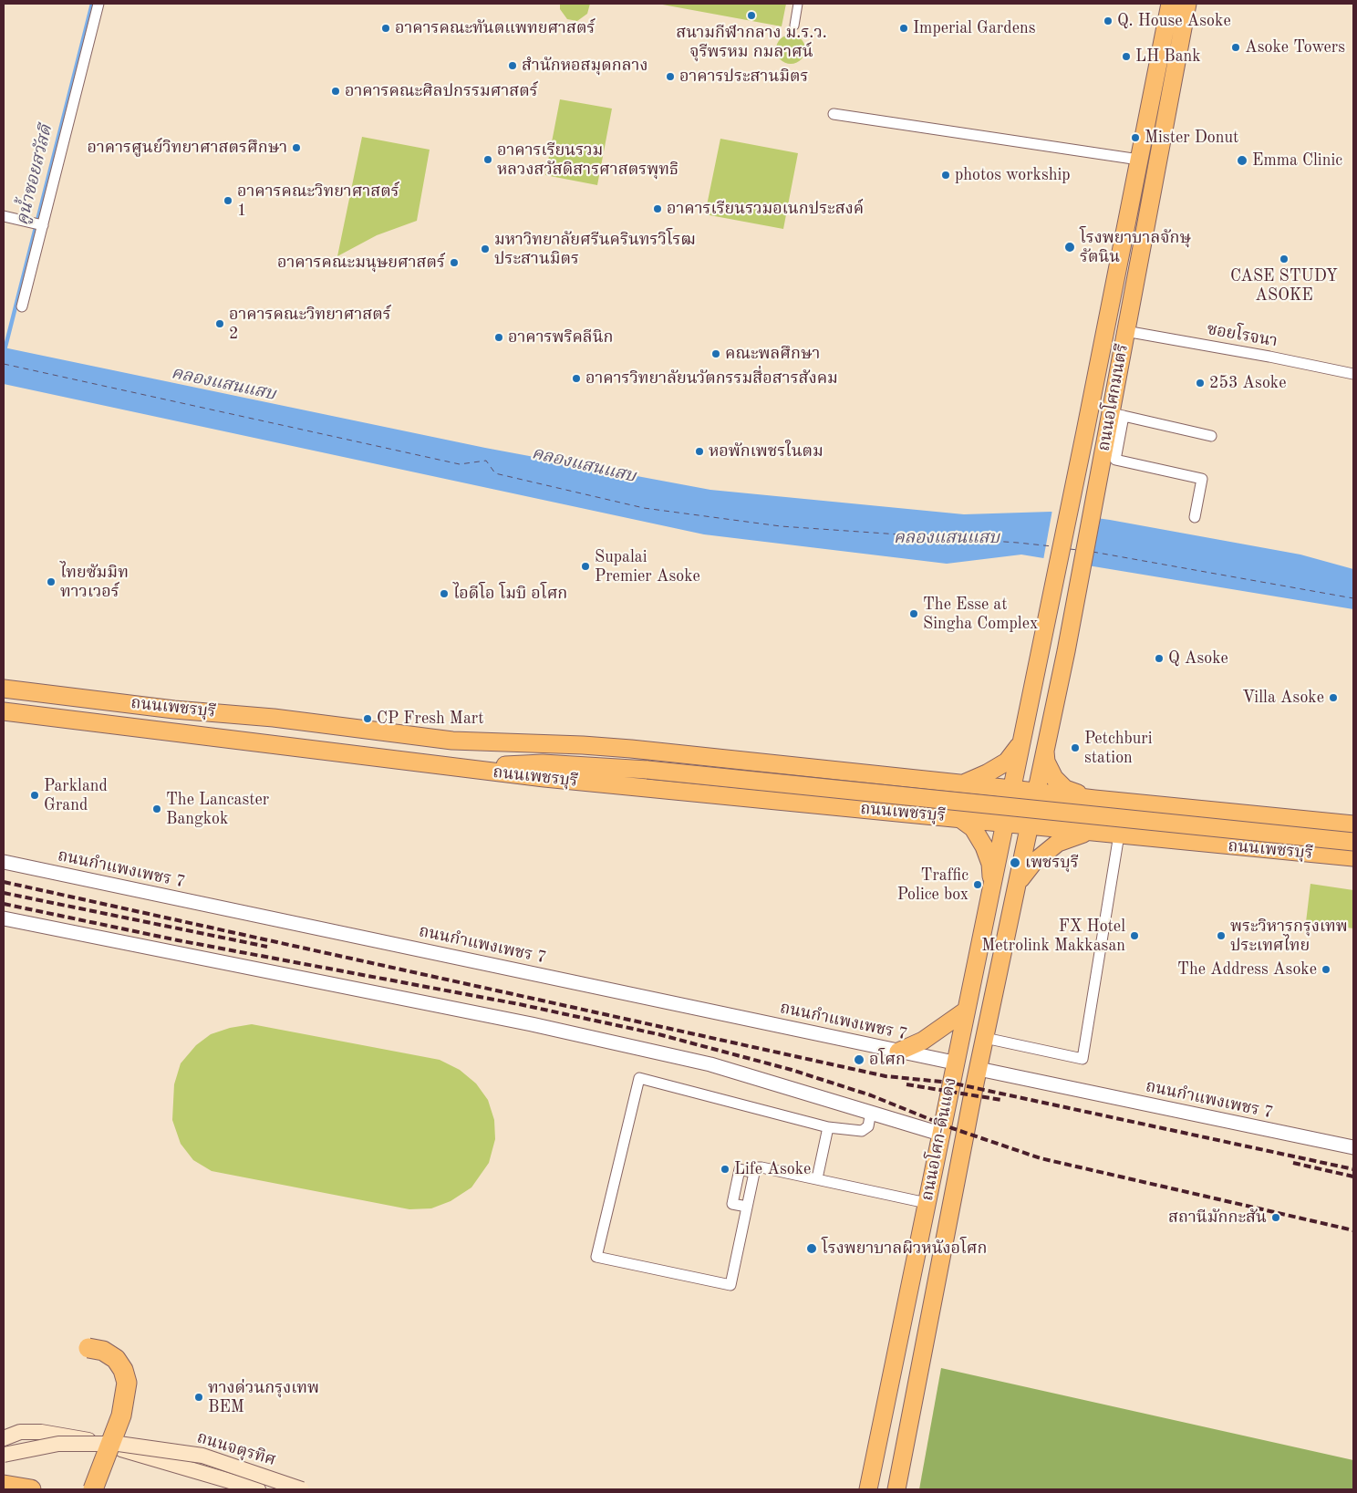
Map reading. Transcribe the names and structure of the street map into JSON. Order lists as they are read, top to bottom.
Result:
{
  "streets": {
    "main road": [
      "ถนนอโศกมนตรี",
      "ถนนเพชรบุรี",
      "ถนนอโศก-ดินแดง",
      "ถนนจตุรทิศ"
    ],
    "street": ["ซอยโรจนา", "ถนนกำแพงเพชร 7"]
  },
  "crossings": [
    ["ซอยโรจนา", "ถนนอโศกมนตรี"],
    ["ถนนอโศกมนตรี", "ถนนเพชรบุรี"],
    ["ถนนอโศกมนตรี", "ถนนอโศก-ดินแดง"],
    ["ถนนเพชรบุรี", "ถนนอโศก-ดินแดง"],
    ["ถนนกำแพงเพชร 7", "ถนนอโศก-ดินแดง"]
  ],
  "water": ["คูน้ำซอยสวัสดี", "คลองแสนแสบ"],
  "places": [
    "สนามกีฬากลาง ม.ร.ว. จุรีพรหม กมลาศน์",
    "Q. House Asoke",
    "อาคารคณะทันตแพทยศาสตร์",
    "Imperial Gardens",
    "Asoke Towers",
    "LH Bank",
    "สำนักหอสมุดกลาง",
    "อาคารประสานมิตร",
    "อาคารคณะศิลปกรรมศาสตร์",
    "Mister Donut",
    "อาคารศูนย์วิทยาศาสตรศึกษา",
    "อาคารเรียนรวม หลวงสวัสดิสารศาสตรพุทธิ",
    "Emma Clinic",
    "photos workship",
    "อาคารคณะวิทยาศาสตร์ 1",
    "อาคารเรียนรวมอเนกประสงค์",
    "โรงพยาบาลจักษุ รัตนิน",
    "มหาวิทยาลัยศรีนครินทรวิโรฒ ประสานมิตร",
    "CASE STUDY ASOKE",
    "อาคารคณะมนุษยศาสตร์",
    "อาคารคณะวิทยาศาสตร์ 2",
    "อาคารพริคลีนิก",
    "คณะพลศึกษา",
    "อาคารวิทยาลัยนวัตกรรมสื่อสารสังคม",
    "253 Asoke",
    "หอพักเพชรในตม",
    "Supalai Premier Asoke",
    "ไทยซัมมิท ทาวเวอร์",
    "ไอดีโอ โมบิ อโศก",
    "The Esse at Singha Complex",
    "Q Asoke",
    "Villa Asoke",
    "CP Fresh Mart",
    "Petchburi station",
    "Parkland Grand",
    "The Lancaster Bangkok",
    "เพชรบุรี",
    "Traffic Police box",
    "FX Hotel Metrolink Makkasan",
    "พระวิหารกรุงเทพ ประเทศไทย",
    "The Address Asoke",
    "อโศก",
    "Life Asoke",
    "สถานีมักกะสัน",
    "โรงพยาบาลผิวหนังอโศก",
    "ทางด่วนกรุงเทพ BEM"
  ]
}
